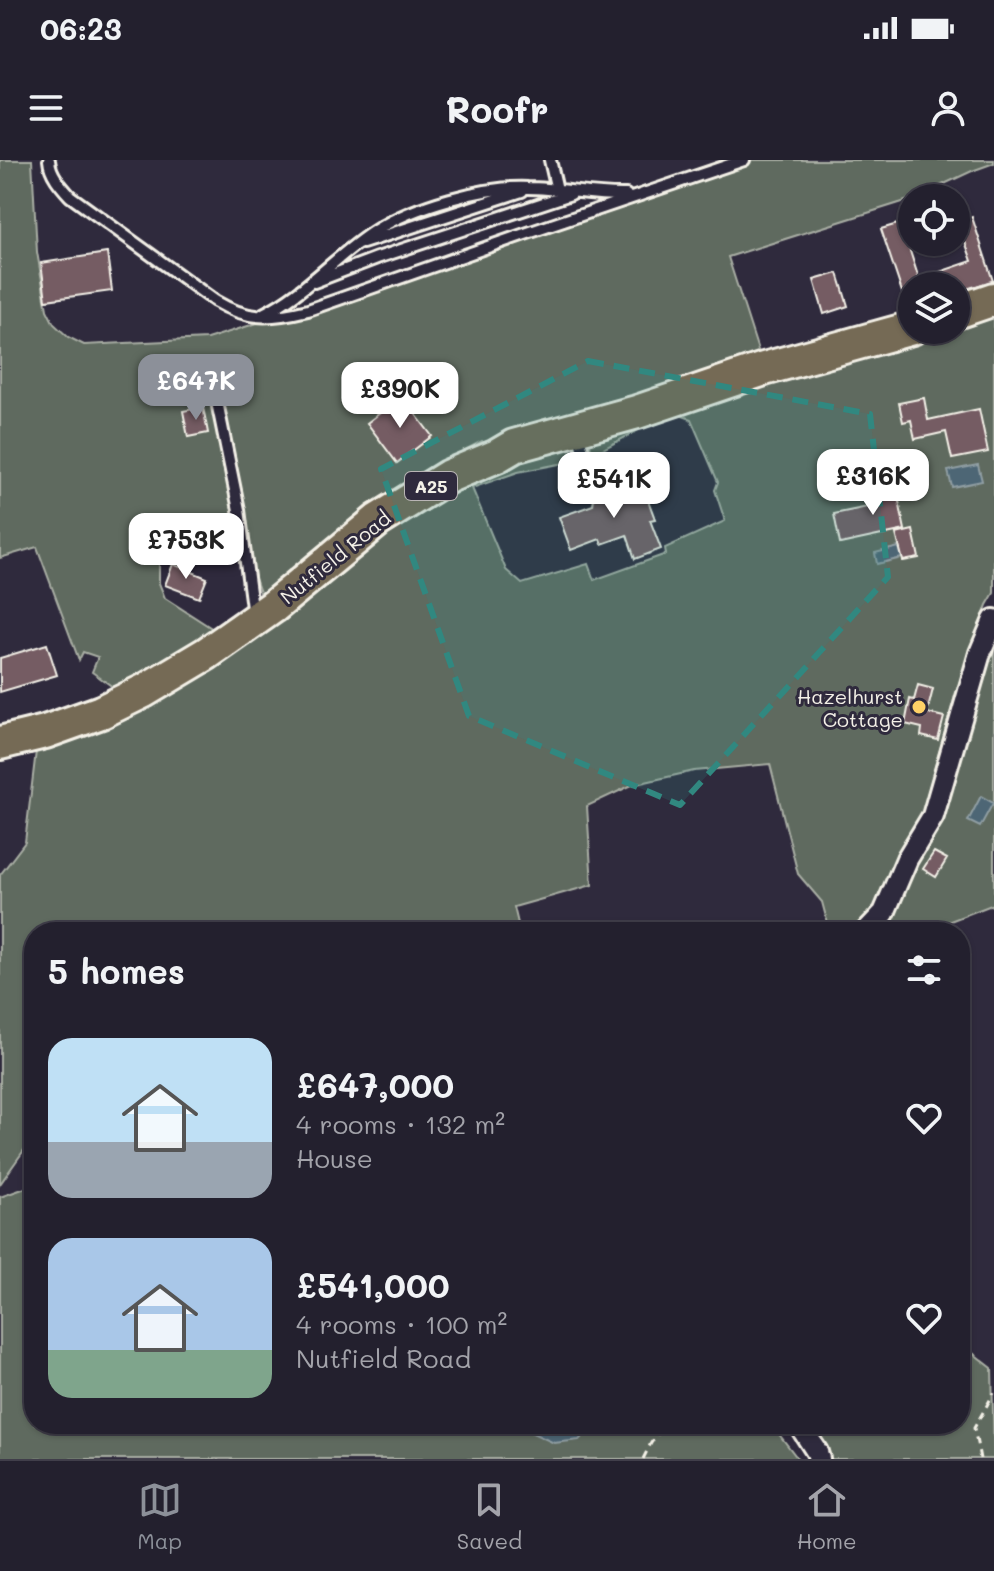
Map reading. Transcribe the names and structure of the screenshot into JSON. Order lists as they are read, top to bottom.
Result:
{
  "streets": {
    "main road": ["A25", "Nutfield Road"]
  },
  "places": ["Hazelhurst Cottage"],
  "page": {
    "status": "06:23",
    "header": "Roofr",
    "price": [
      "£647K",
      "£390K",
      "£316K",
      "£541K",
      "£753K"
    ],
    "heading": "5 homes",
    "list": [
      {
        "name": "£647,000",
        "note": "4 rooms · 132 m² · House"
      },
      {
        "name": "£541,000",
        "note": "4 rooms · 100 m² · Nutfield Road"
      }
    ],
    "tabs": ["Map", "Saved", "Home"]
  }
}
